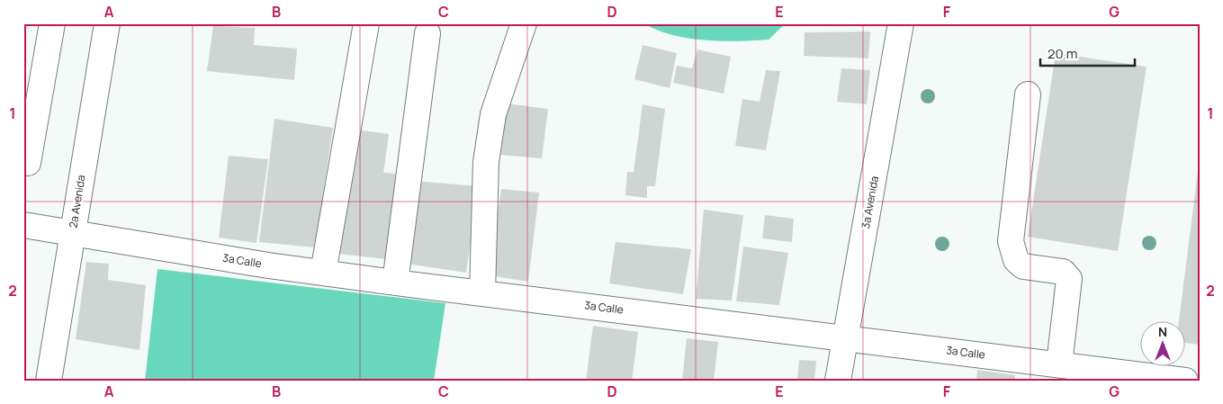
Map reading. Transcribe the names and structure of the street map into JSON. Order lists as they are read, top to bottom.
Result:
{
  "streets": {
    "street": ["2a Avenida", "3a Avenida", "3a Calle"]
  },
  "crossings": [
    ["2a Avenida", "3a Calle"],
    ["3a Avenida", "3a Calle"]
  ],
  "scale_bar": "20 m",
  "north": "top",
  "grid": {
    "columns": [
      "A",
      "B",
      "C",
      "D",
      "E",
      "F",
      "G"
    ],
    "rows": ["1", "2"]
  }
}
